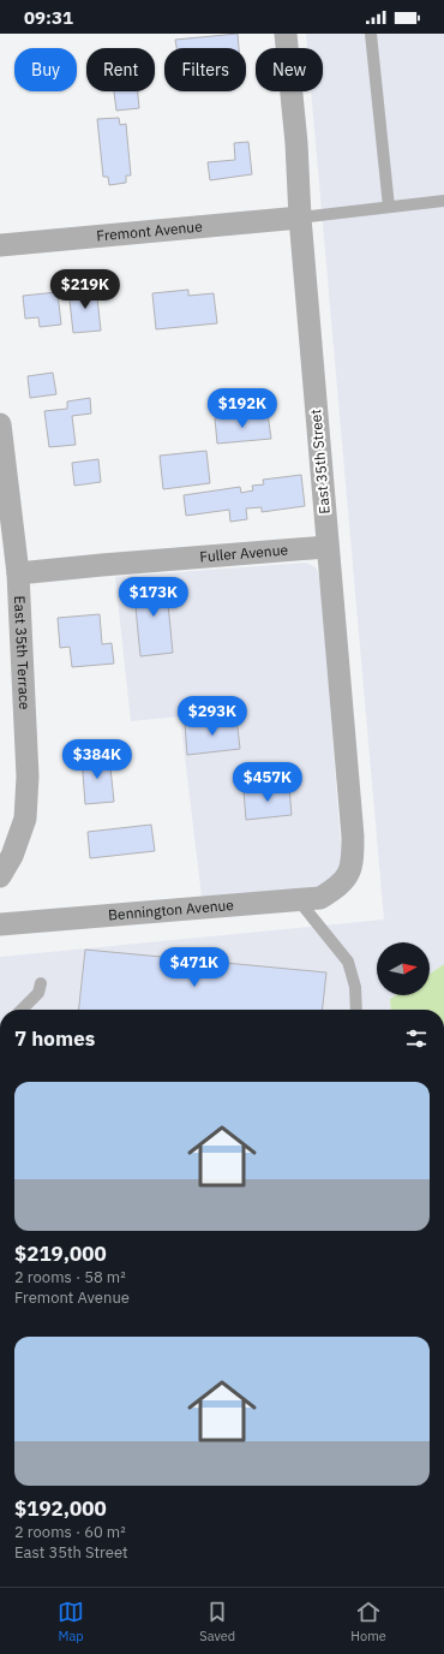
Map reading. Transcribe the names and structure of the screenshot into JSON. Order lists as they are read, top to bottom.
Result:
{
  "streets": {
    "street": [
      "Fremont Avenue",
      "East 35th Street",
      "Fuller Avenue",
      "East 35th Terrace",
      "Bennington Avenue"
    ]
  },
  "crossings": [
    ["Fremont Avenue", "East 35th Street"],
    ["East 35th Street", "Fuller Avenue"],
    ["East 35th Street", "Bennington Avenue"],
    ["Fuller Avenue", "East 35th Terrace"]
  ],
  "north": "right",
  "page": {
    "status": "09:31",
    "chip": [
      "Buy",
      "Rent",
      "Filters",
      "New"
    ],
    "price": [
      "$219K",
      "$192K",
      "$173K",
      "$293K",
      "$384K",
      "$457K",
      "$471K"
    ],
    "heading": "7 homes",
    "list": [
      {
        "name": "$219,000",
        "note": "2 rooms · 58 m² · Fremont Avenue"
      },
      {
        "name": "$192,000",
        "note": "2 rooms · 60 m² · East 35th Street"
      }
    ],
    "tabs": ["Map", "Saved", "Home"]
  }
}
